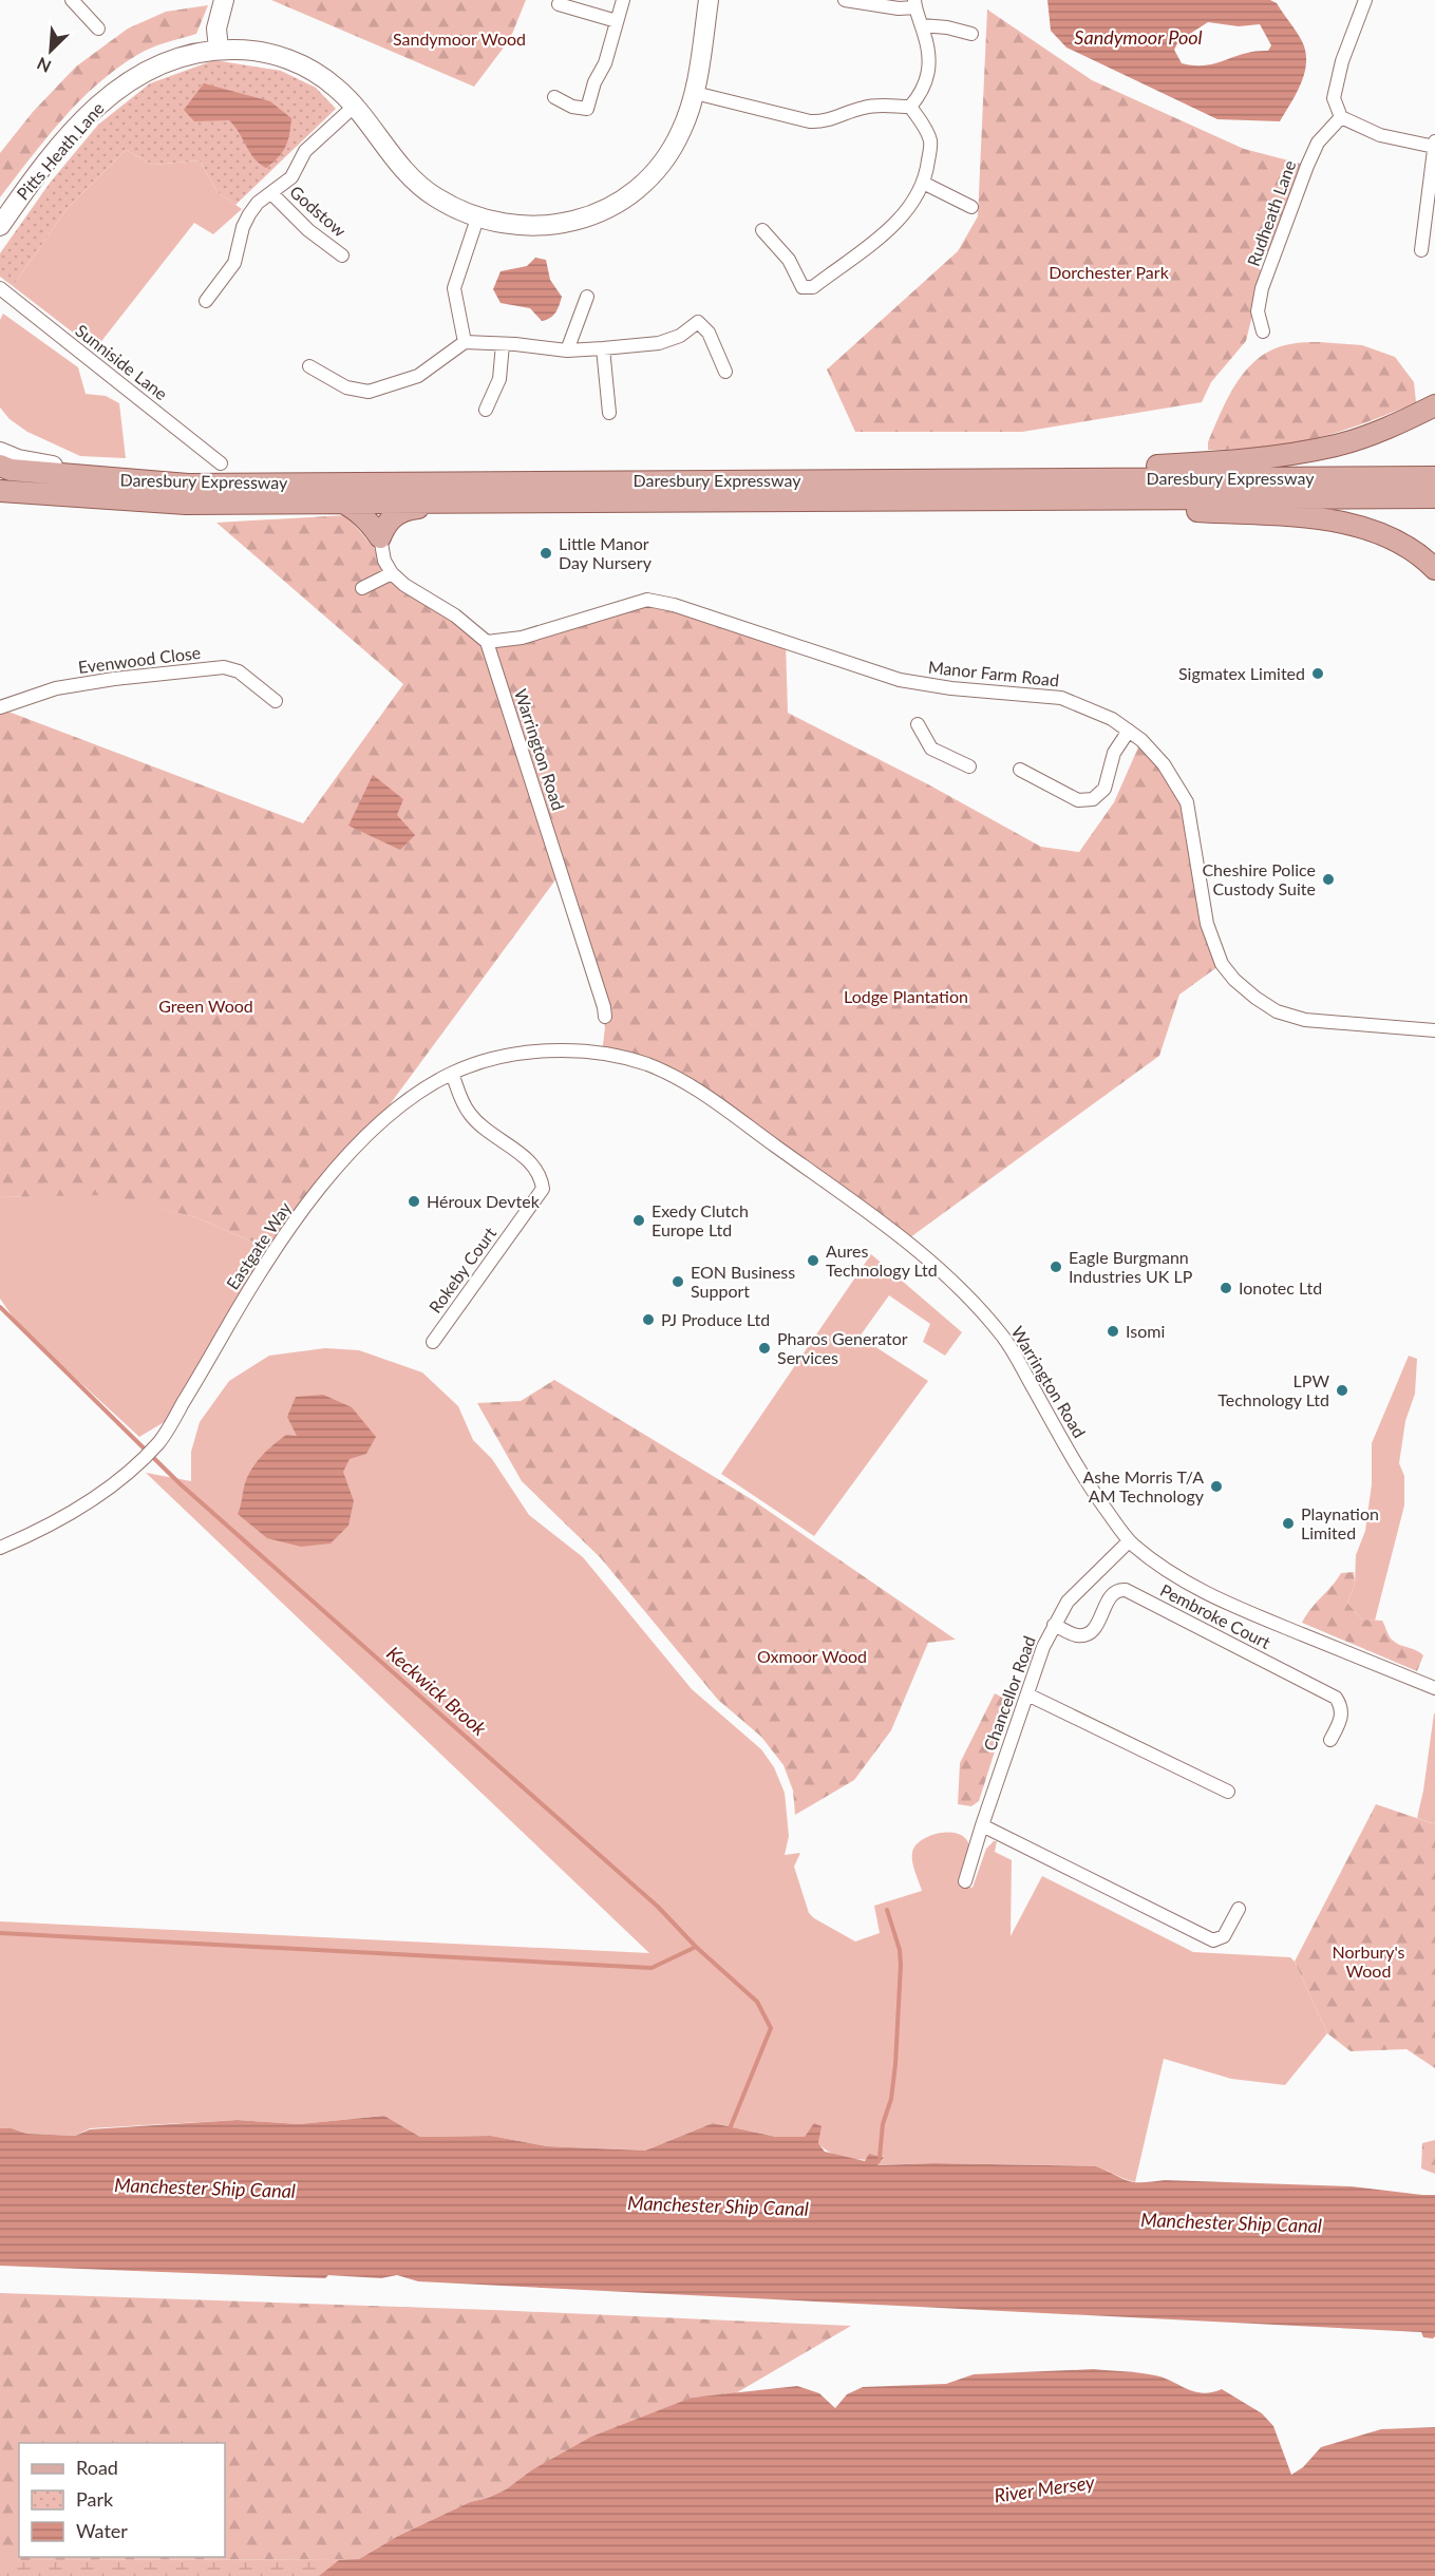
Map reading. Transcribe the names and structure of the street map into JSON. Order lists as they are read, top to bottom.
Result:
{
  "streets": {
    "main road": ["Daresbury Expressway"],
    "street": [
      "Pitts Heath Lane",
      "Godstow",
      "Rudheath Lane",
      "Sunniside Lane",
      "Evenwood Close",
      "Manor Farm Road",
      "Warrington Road",
      "Eastgate Way",
      "Rokeby Court",
      "Pembroke Court",
      "Chancellor Road"
    ]
  },
  "crossings": [
    ["Pitts Heath Lane", "Godstow"],
    ["Manor Farm Road", "Warrington Road"],
    ["Warrington Road", "Eastgate Way"],
    ["Warrington Road", "Chancellor Road"],
    ["Eastgate Way", "Rokeby Court"],
    ["Pembroke Court", "Chancellor Road"]
  ],
  "water": [
    "Sandymoor Pool",
    "Keckwick Brook",
    "Manchester Ship Canal",
    "River Mersey"
  ],
  "parks": [
    "Sandymoor Wood",
    "Dorchester Park",
    "Lodge Plantation",
    "Green Wood",
    "Oxmoor Wood",
    "Norbury's Wood"
  ],
  "places": [
    "Little Manor Day Nursery",
    "Sigmatex Limited",
    "Cheshire Police Custody Suite",
    "Héroux Devtek",
    "Exedy Clutch Europe Ltd",
    "Aures Technology Ltd",
    "Eagle Burgmann Industries UK LP",
    "EON Business Support",
    "Ionotec Ltd",
    "PJ Produce Ltd",
    "Isomi",
    "Pharos Generator Services",
    "LPW Technology Ltd",
    "Ashe Morris T/A AM Technology",
    "Playnation Limited"
  ],
  "legend": ["Road", "Park", "Water"],
  "north": "bottom left"
}
